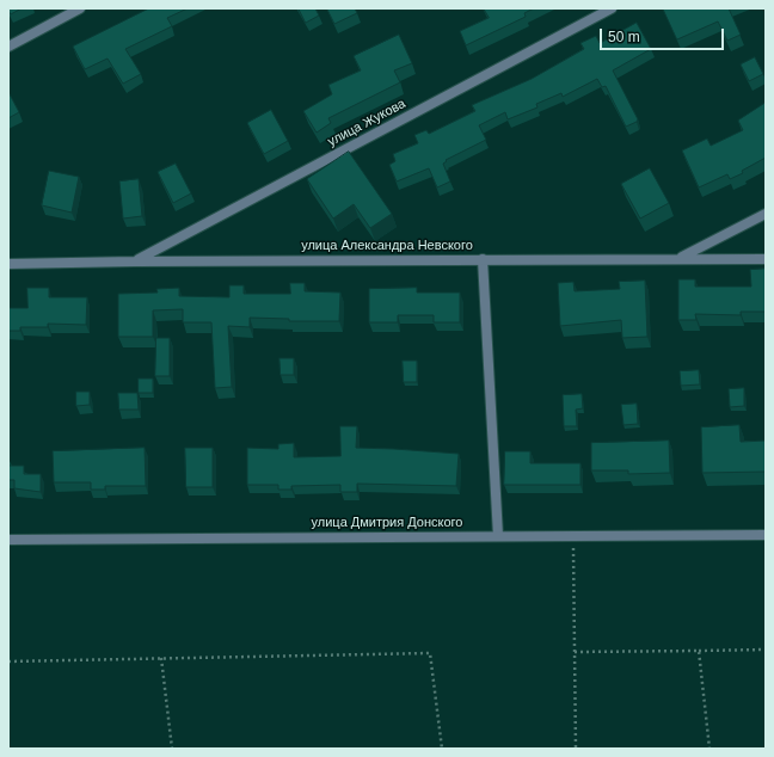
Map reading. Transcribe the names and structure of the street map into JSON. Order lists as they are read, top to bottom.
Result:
{
  "streets": {
    "street": ["улица Жукова", "улица Александра Невского", "улица Дмитрия Донского"]
  },
  "crossings": [
    ["улица Жукова", "улица Александра Невского"]
  ],
  "scale_bar": "50 m"
}
